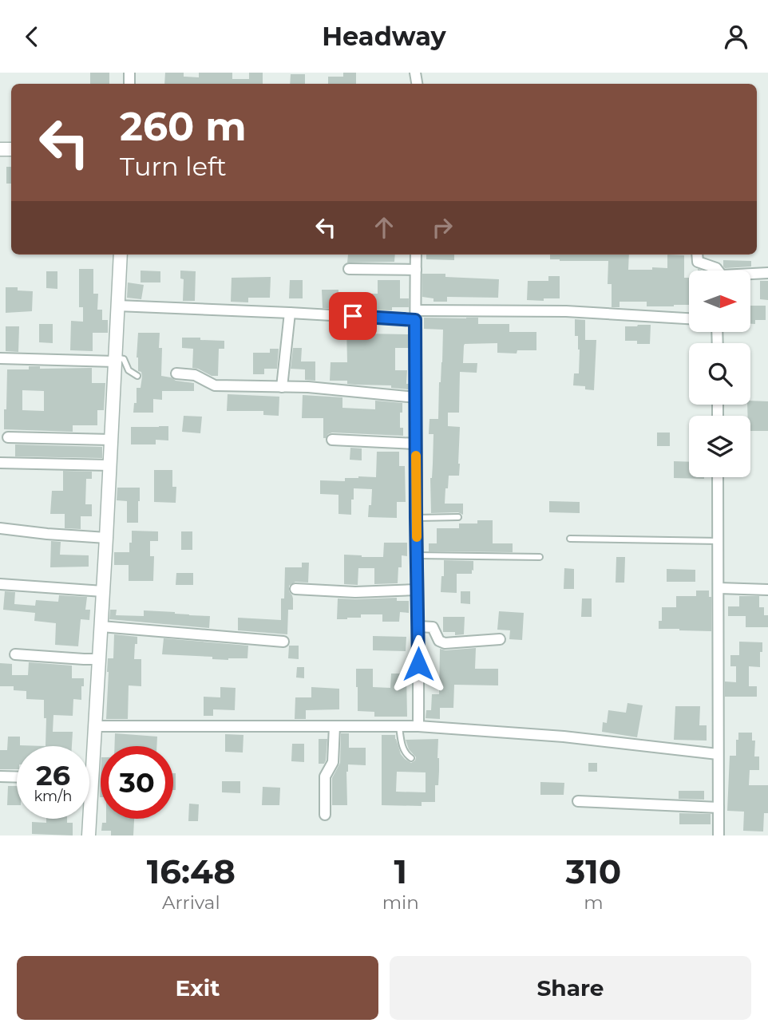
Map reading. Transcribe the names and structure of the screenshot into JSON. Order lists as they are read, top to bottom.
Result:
{
  "north": "right",
  "page": {
    "header": "Headway",
    "turn": ["260 m", "Turn left"],
    "speed": "26 km/h",
    "limit": "30",
    "eta": [
      "16:48",
      "Arrival",
      "1",
      "min",
      "310",
      "m"
    ],
    "buttons": ["Exit", "Share"]
  }
}
